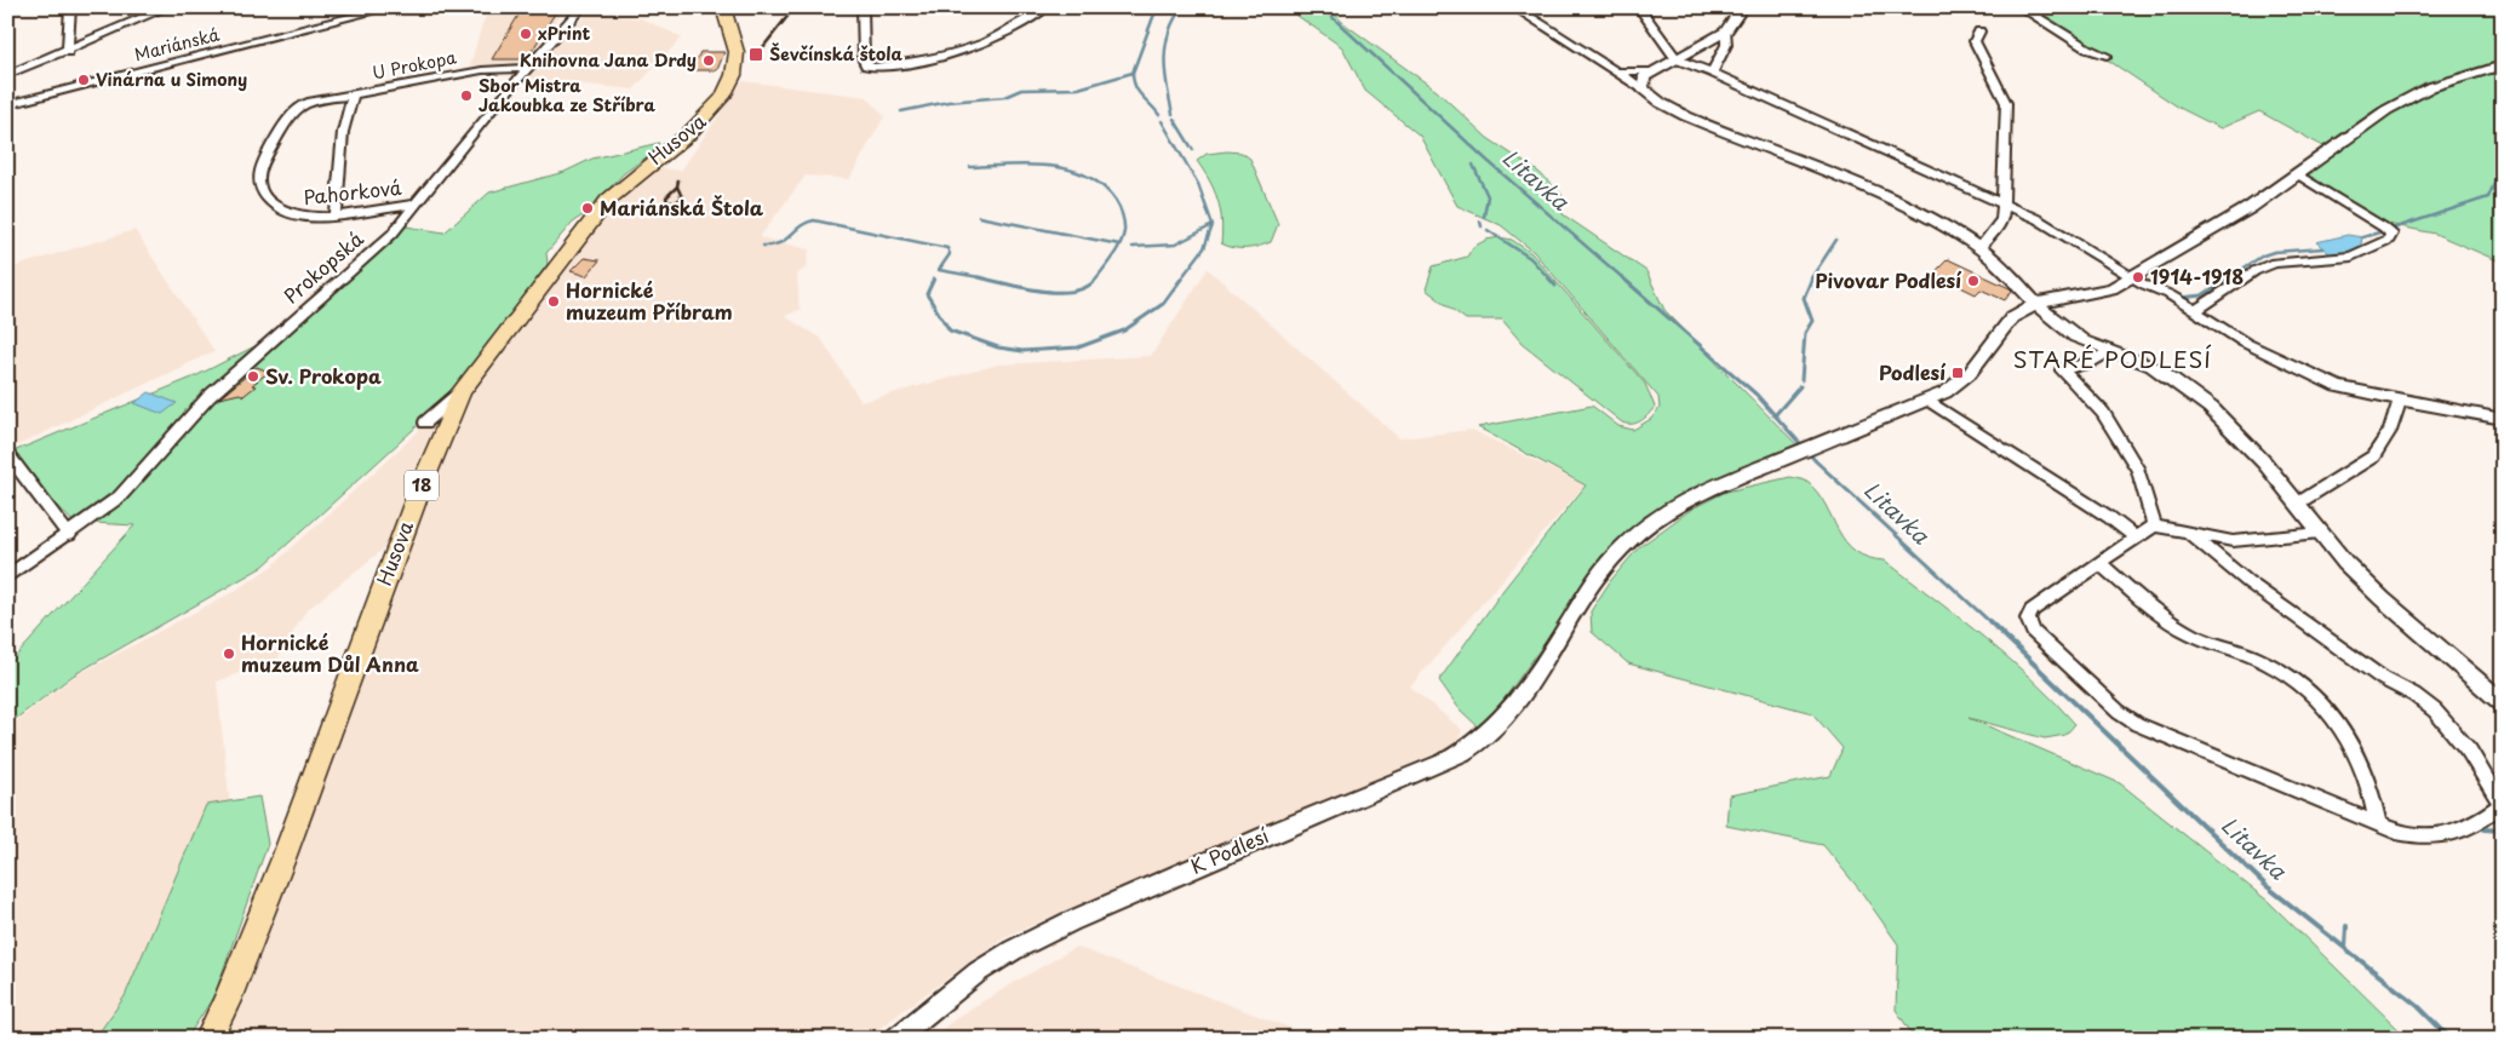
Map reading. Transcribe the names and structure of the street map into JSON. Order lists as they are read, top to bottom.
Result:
{
  "streets": {
    "main road": ["Husova", "18"],
    "street": [
      "Mariánská",
      "U Prokopa",
      "Pahorková",
      "Prokopská",
      "K Podlesí"
    ]
  },
  "crossings": [
    ["U Prokopa", "Pahorková"],
    ["U Prokopa", "Prokopská"],
    ["Pahorková", "Prokopská"]
  ],
  "districts": ["STARÉ PODLESÍ"],
  "water": ["Litavka"],
  "places": {
    "other": [
      "xPrint",
      "Knihovna Jana Drdy",
      "Vinárna u Simony",
      "Sbor Mistra Jakoubka ze Stříbra",
      "Mariánská Štola",
      "1914-1918",
      "Pivovar Podlesí",
      "Hornické muzeum Příbram",
      "Sv. Prokopa",
      "Hornické muzeum Důl Anna"
    ],
    "transit": ["Ševčínská štola", "Podlesí"]
  }
}
